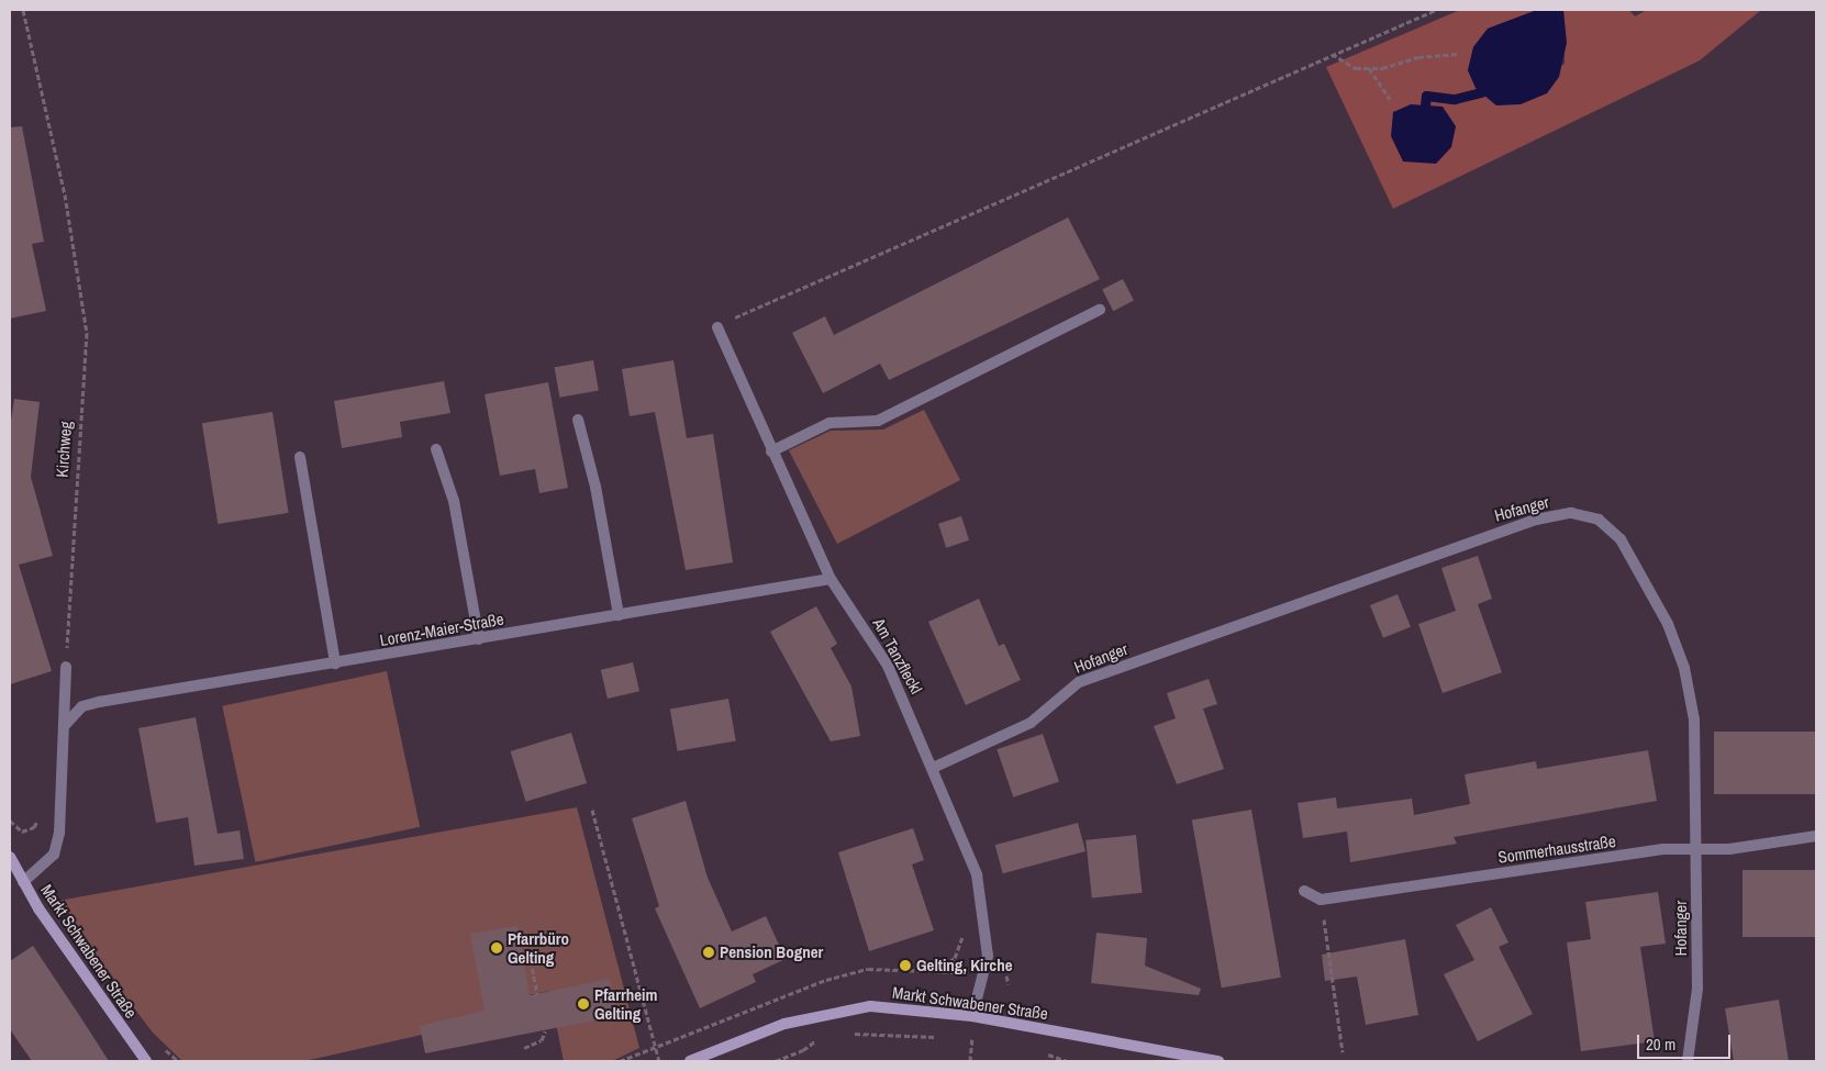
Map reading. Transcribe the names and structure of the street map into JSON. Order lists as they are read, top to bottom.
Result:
{
  "streets": {
    "main road": ["Markt Schwabener Straße"],
    "street": [
      "Hofanger",
      "Lorenz-Maier-Straße",
      "Am Tanzfleckl",
      "Sommerhausstraße"
    ],
    "path": ["Kirchweg"]
  },
  "crossings": [
    ["Hofanger", "Am Tanzfleckl"],
    ["Hofanger", "Sommerhausstraße"],
    ["Lorenz-Maier-Straße", "Am Tanzfleckl"],
    ["Am Tanzfleckl", "Markt Schwabener Straße"]
  ],
  "places": [
    "Pfarrbüro Gelting",
    "Pension Bogner",
    "Gelting, Kirche",
    "Pfarrheim Gelting"
  ],
  "scale_bar": "20 m"
}
